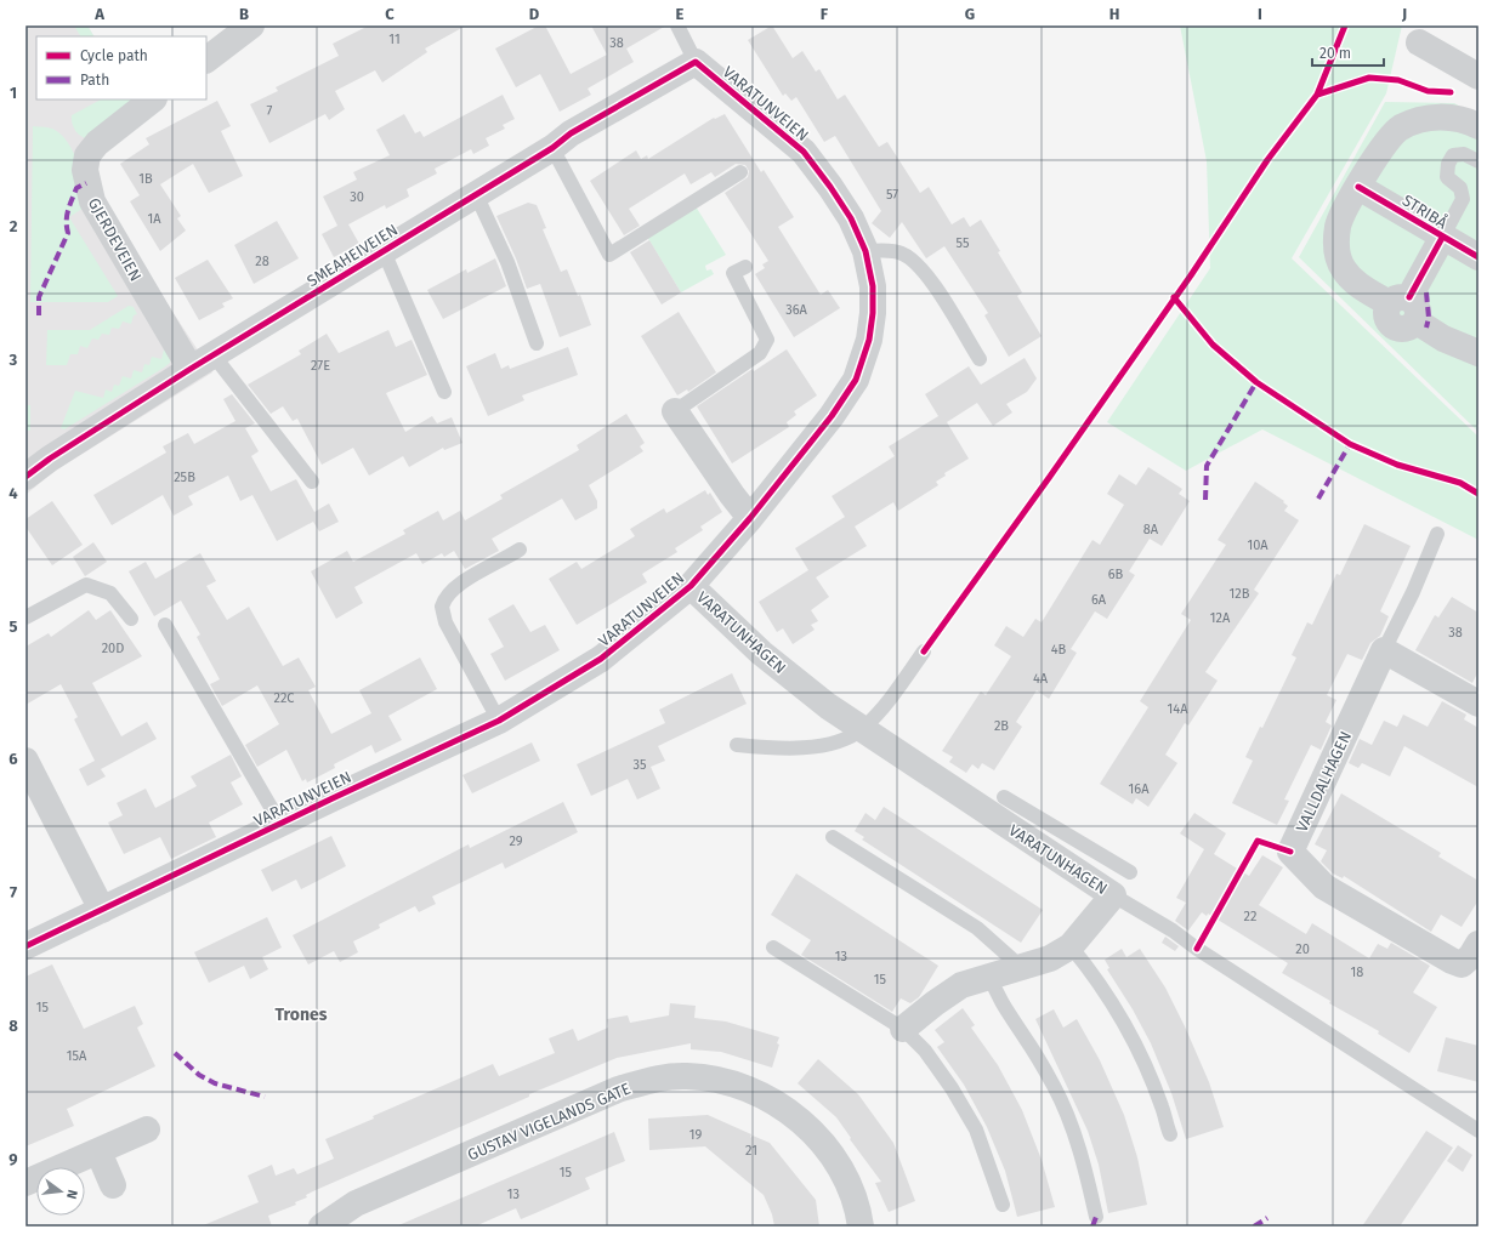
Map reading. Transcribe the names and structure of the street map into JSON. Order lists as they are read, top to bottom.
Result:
{
  "streets": {
    "street": [
      "VARATUNVEIEN",
      "STRIBÅ",
      "GJERDEVEIEN",
      "SMEAHEIVEIEN",
      "VARATUNHAGEN",
      "VALLDALHAGEN",
      "GUSTAV VIGELANDS GATE"
    ]
  },
  "crossings": [
    ["VARATUNVEIEN", "SMEAHEIVEIEN"],
    ["VARATUNVEIEN", "VARATUNHAGEN"],
    ["GJERDEVEIEN", "SMEAHEIVEIEN"]
  ],
  "districts": ["Trones"],
  "house_numbers": [
    "11",
    "38",
    "7",
    "1B",
    "57",
    "30",
    "1A",
    "55",
    "28",
    "36A",
    "27E",
    "25B",
    "8A",
    "10A",
    "6B",
    "12B",
    "6A",
    "12A",
    "38",
    "20D",
    "4B",
    "4A",
    "22C",
    "14A",
    "2B",
    "35",
    "16A",
    "29",
    "22",
    "20",
    "13",
    "18",
    "15",
    "15",
    "15A",
    "19",
    "21",
    "15",
    "13"
  ],
  "legend": ["Cycle path", "Path"],
  "scale_bar": "20 m",
  "north": "right",
  "grid": {
    "columns": [
      "A",
      "B",
      "C",
      "D",
      "E",
      "F",
      "G",
      "H",
      "I",
      "J"
    ],
    "rows": [
      "1",
      "2",
      "3",
      "4",
      "5",
      "6",
      "7",
      "8",
      "9"
    ]
  }
}
